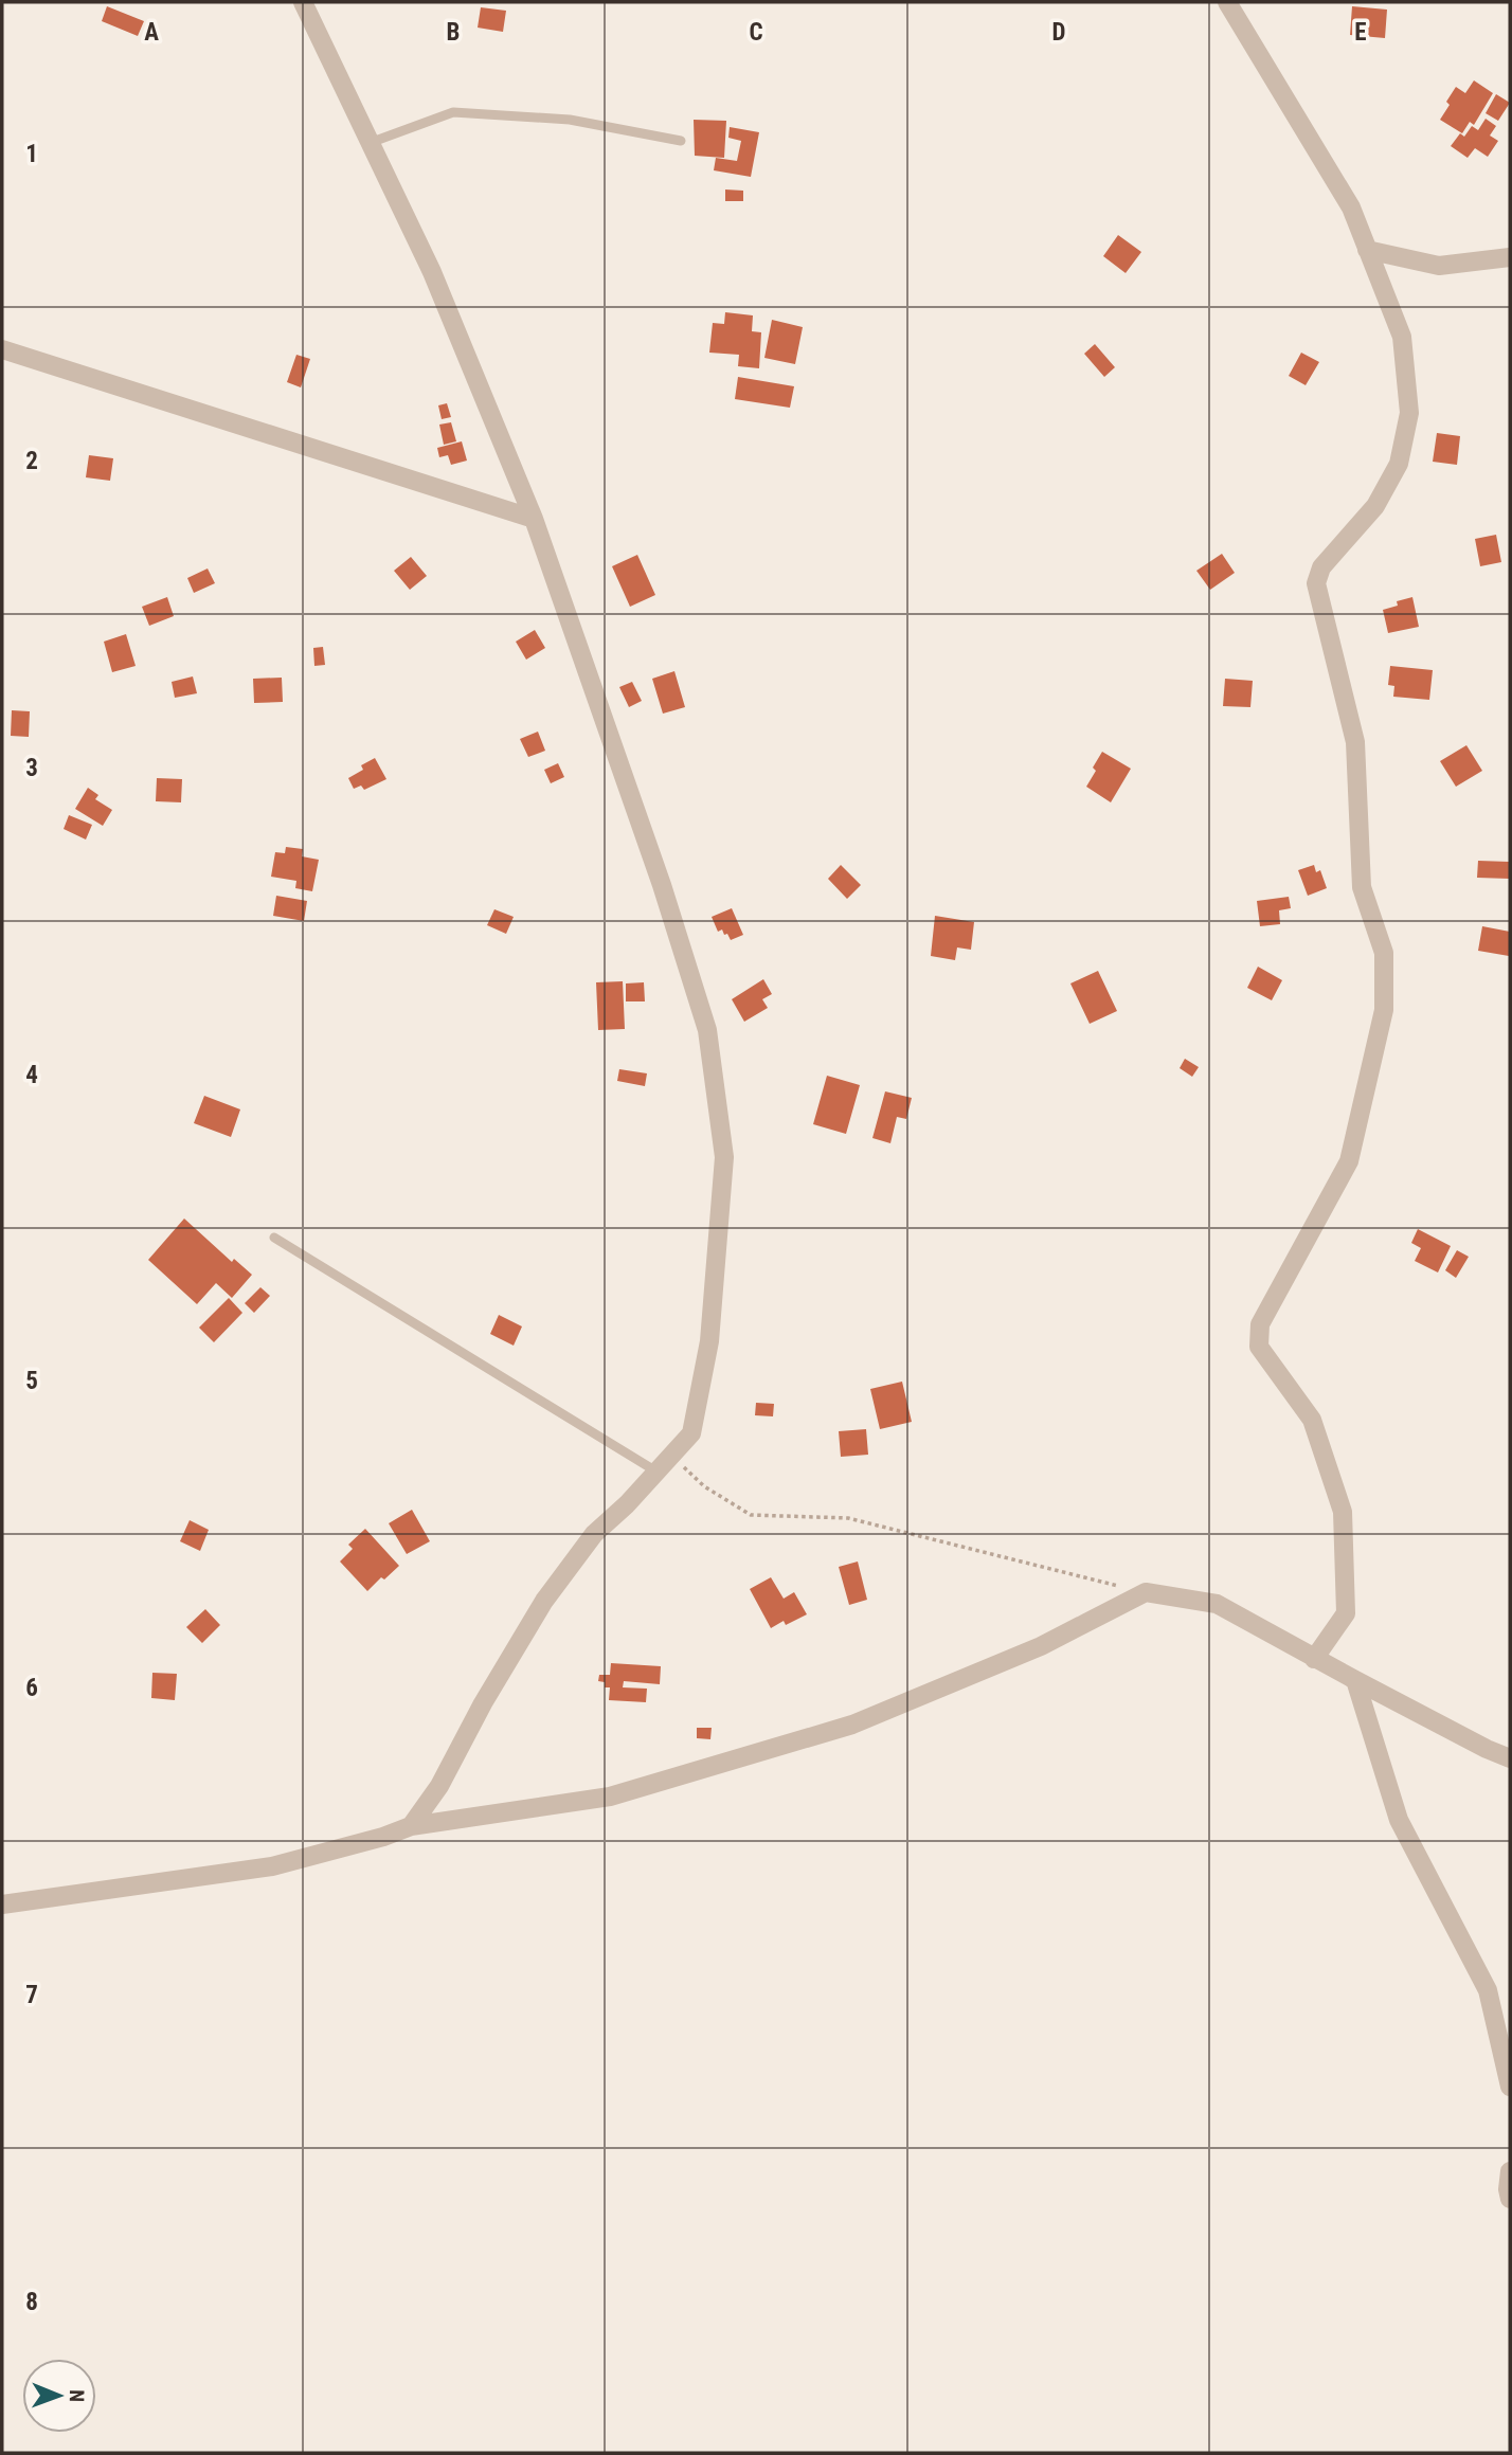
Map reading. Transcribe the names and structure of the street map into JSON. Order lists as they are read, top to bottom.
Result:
{
  "north": "right",
  "grid": {
    "columns": [
      "A",
      "B",
      "C",
      "D",
      "E"
    ],
    "rows": [
      "1",
      "2",
      "3",
      "4",
      "5",
      "6",
      "7",
      "8"
    ]
  }
}
